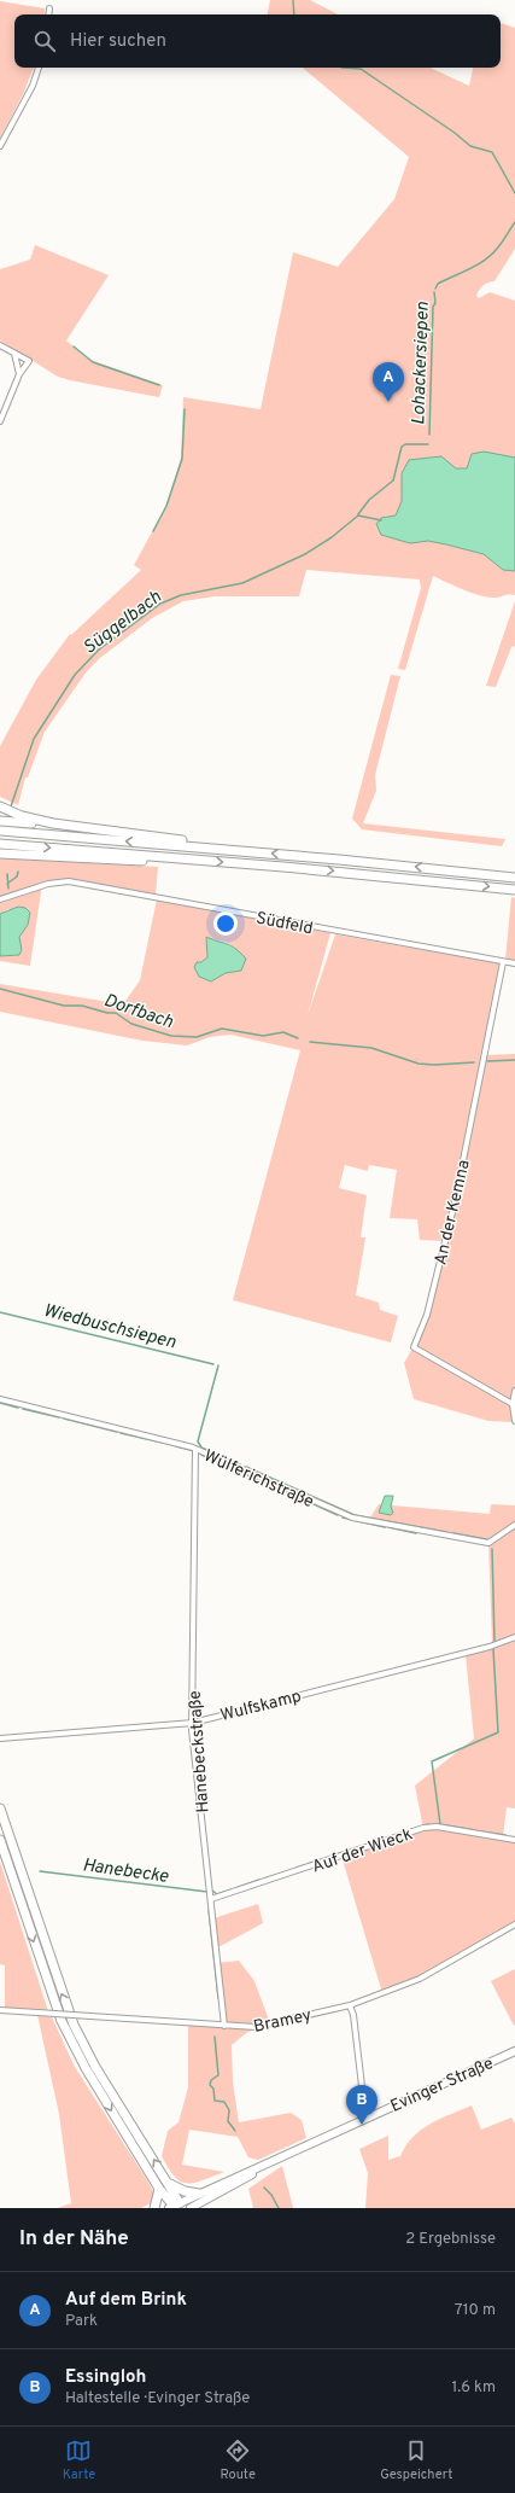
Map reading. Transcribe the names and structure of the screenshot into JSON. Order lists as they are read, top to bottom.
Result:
{
  "streets": {
    "main road": ["Evinger Straße"],
    "street": [
      "Südfeld",
      "An der Kemna",
      "Wülferichstraße",
      "Wulfskamp",
      "Hanebeckstraße",
      "Auf der Wieck",
      "Bramey"
    ]
  },
  "crossings": [
    ["Südfeld", "An der Kemna"],
    ["Wülferichstraße", "Hanebeckstraße"],
    ["Wulfskamp", "Hanebeckstraße"],
    ["Hanebeckstraße", "Auf der Wieck"],
    ["Hanebeckstraße", "Bramey"]
  ],
  "water": [
    "Lohackersiepen",
    "Süggelbach",
    "Dorfbach",
    "Wiedbuschsiepen",
    "Hanebecke"
  ],
  "page": {
    "search": "Hier suchen",
    "pins": ["A", "B"],
    "heading": ["In der Nähe", "2 Ergebnisse"],
    "list": [
      {
        "mark": "A",
        "name": "Auf dem Brink",
        "note": "Park",
        "value": "710 m"
      },
      {
        "mark": "B",
        "name": "Essingloh",
        "note": "Haltestelle · Evinger Straße",
        "value": "1.6 km"
      }
    ],
    "nav": ["Karte", "Route", "Gespeichert"]
  }
}
